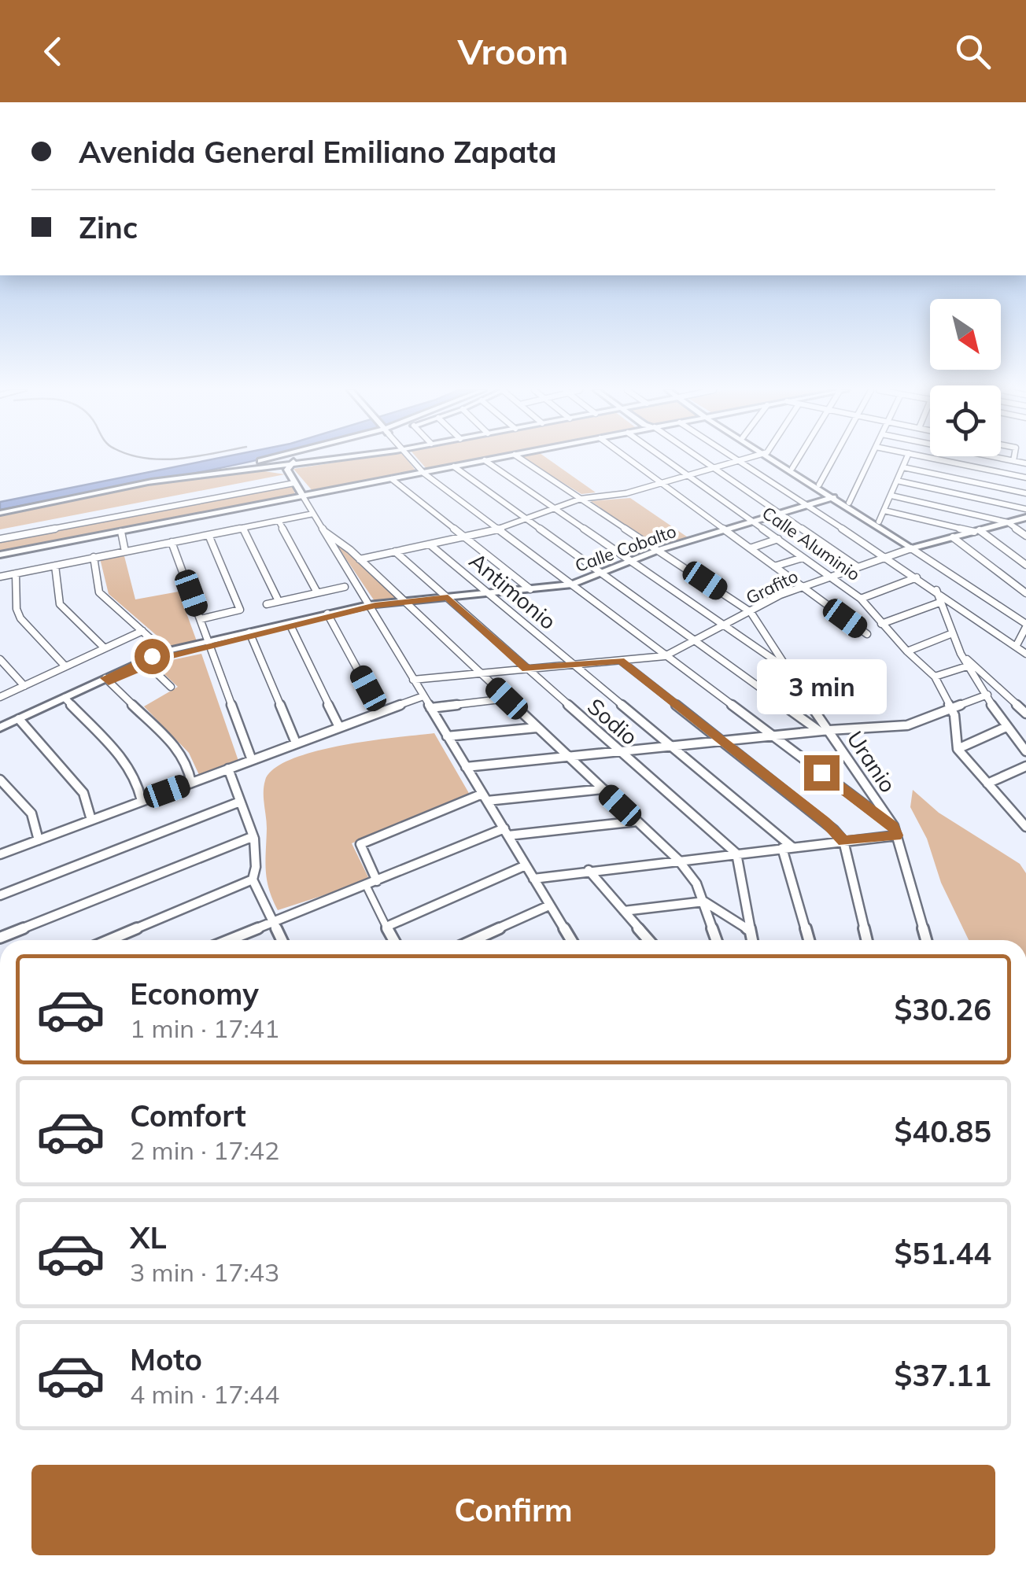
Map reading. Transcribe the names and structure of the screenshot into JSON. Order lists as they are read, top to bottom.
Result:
{
  "streets": {
    "street": [
      "Calle Aluminio",
      "Calle Cobalto",
      "Grafito",
      "Antimonio",
      "Sodio",
      "Uranio"
    ]
  },
  "crossings": [
    ["Calle Aluminio", "Calle Cobalto"],
    ["Calle Aluminio", "Grafito"],
    ["Calle Cobalto", "Antimonio"],
    ["Calle Cobalto", "Sodio"],
    ["Calle Cobalto", "Uranio"],
    ["Grafito", "Antimonio"],
    ["Grafito", "Sodio"],
    ["Grafito", "Uranio"]
  ],
  "north": "bottom right",
  "page": {
    "header": "Vroom",
    "banner": ["Avenida General Emiliano Zapata", "Zinc"],
    "bubble": "3 min",
    "list": [
      {
        "name": "Economy",
        "note": "1 min · 17:41",
        "value": "$30.26"
      },
      {
        "name": "Comfort",
        "note": "2 min · 17:42",
        "value": "$40.85"
      },
      {
        "name": "XL",
        "note": "3 min · 17:43",
        "value": "$51.44"
      },
      {
        "name": "Moto",
        "note": "4 min · 17:44",
        "value": "$37.11"
      }
    ],
    "buttons": "Confirm"
  }
}
